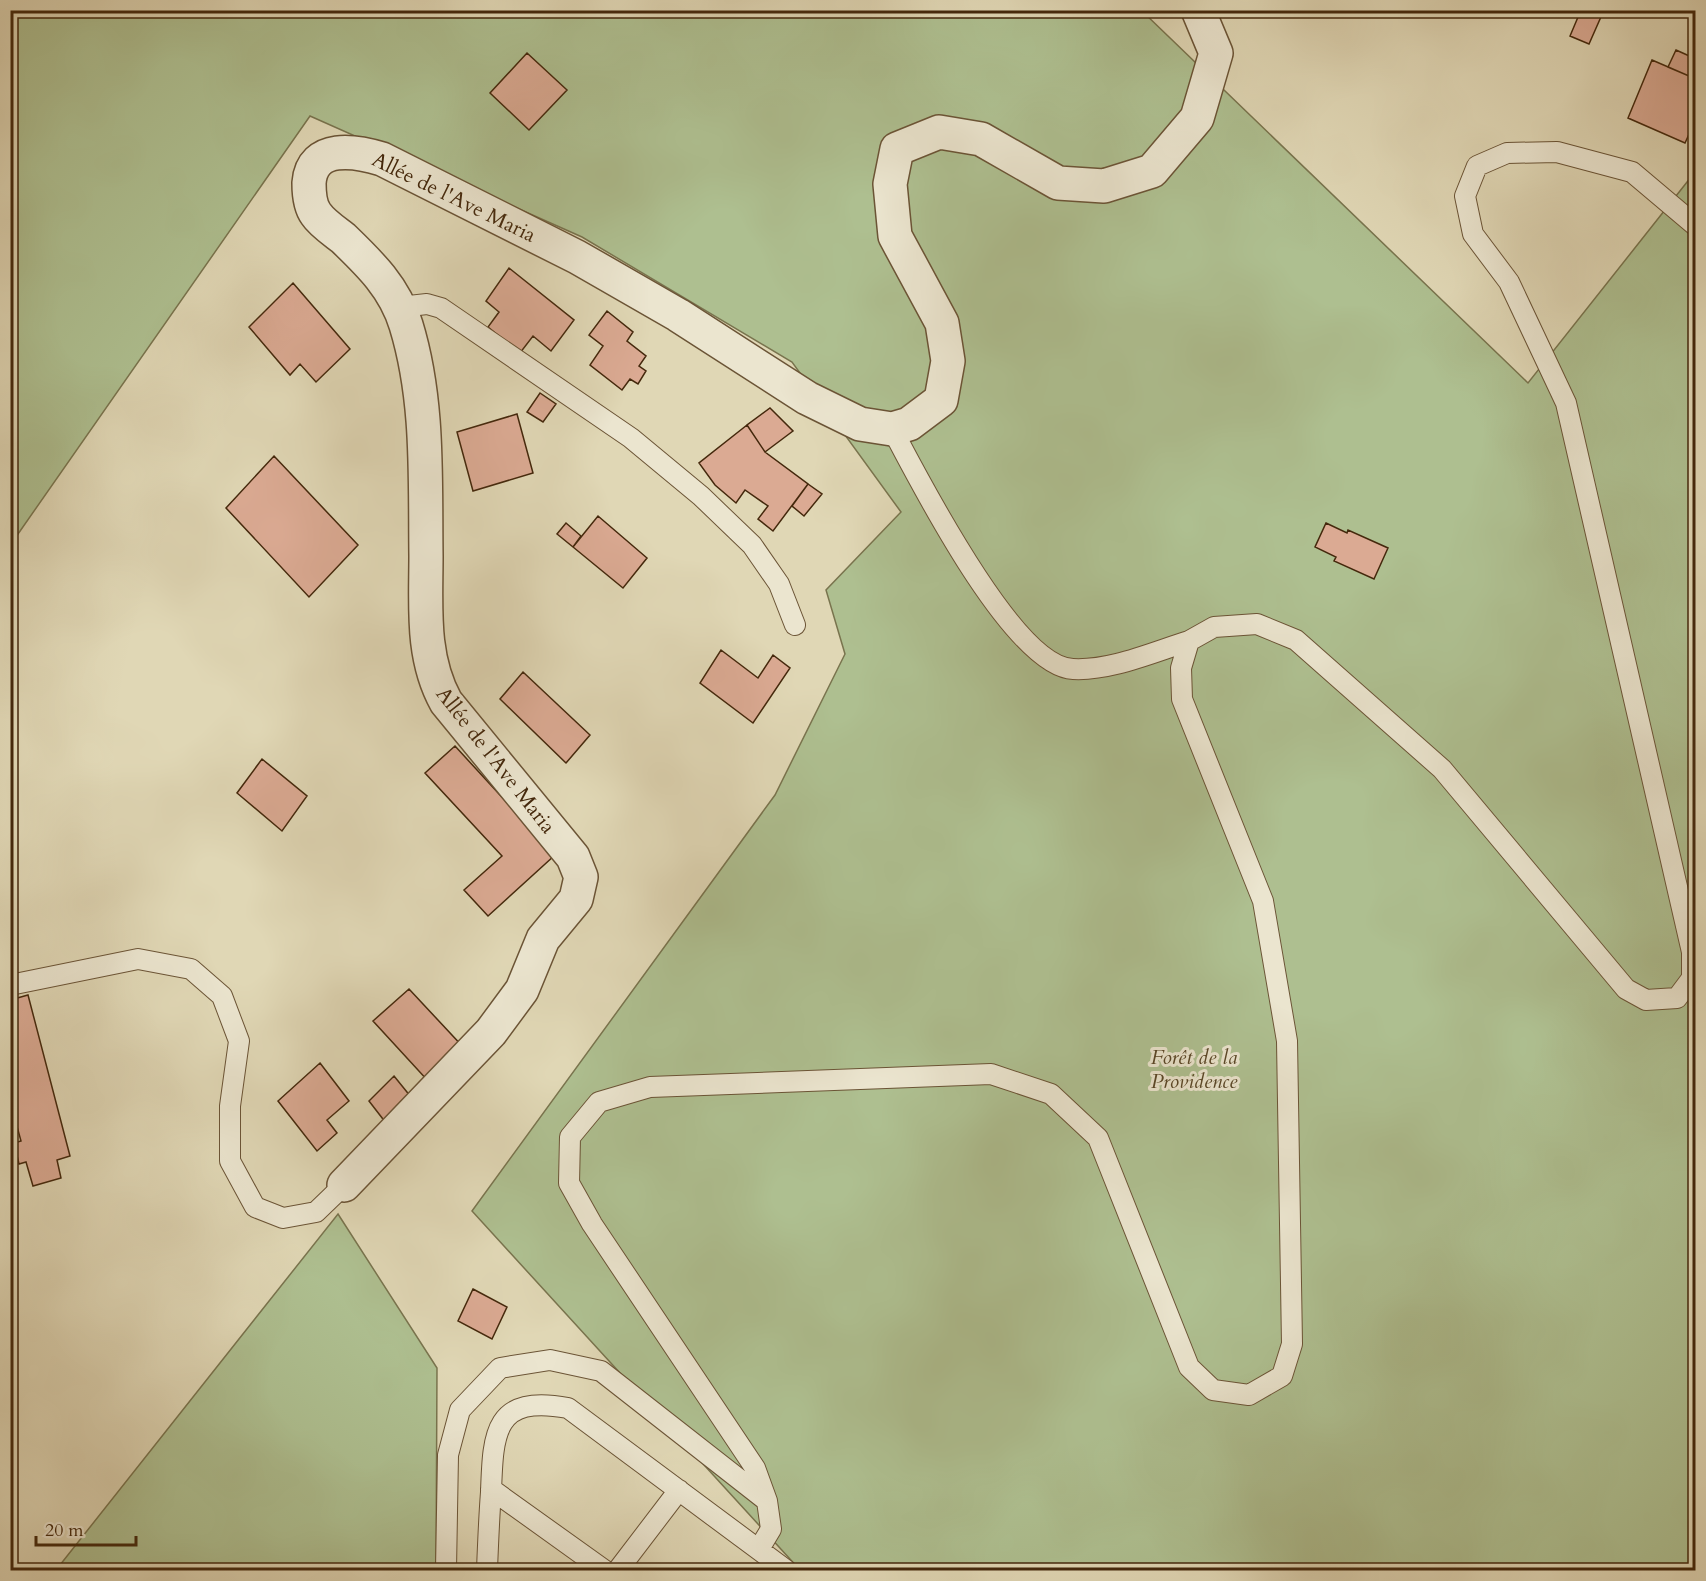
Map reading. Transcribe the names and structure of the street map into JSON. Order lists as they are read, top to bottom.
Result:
{
  "streets": {
    "street": ["Allée de l'Ave Maria"]
  },
  "parks": ["Forêt de la Providence"],
  "scale_bar": "20 m"
}
